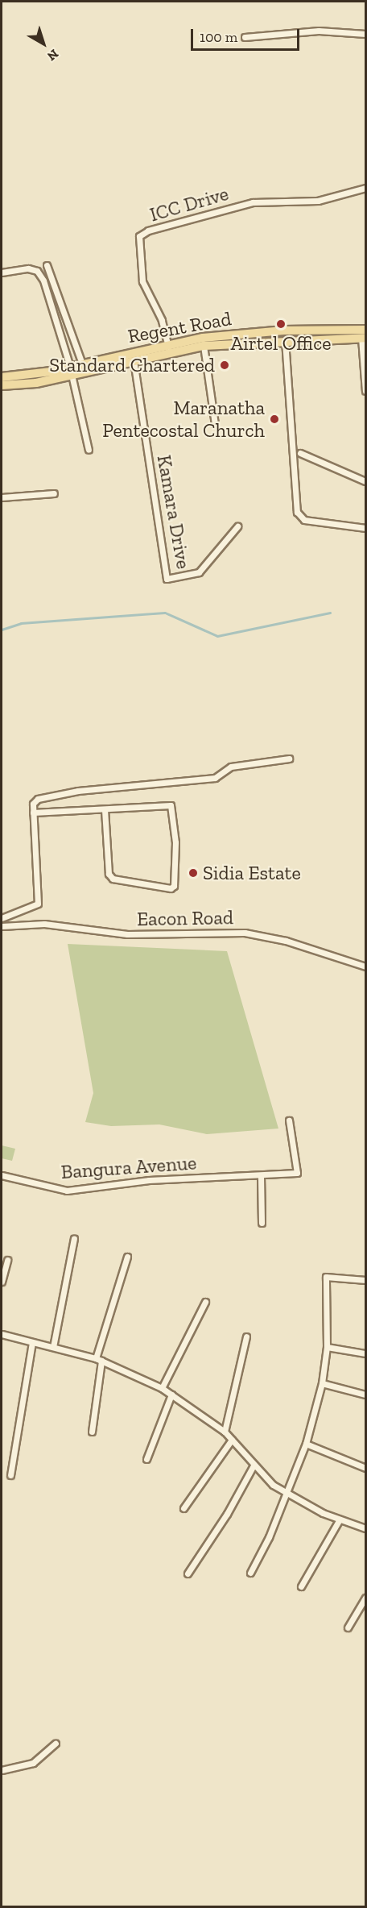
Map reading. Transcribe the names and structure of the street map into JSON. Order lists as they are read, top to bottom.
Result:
{
  "streets": {
    "main road": ["Regent Road"],
    "street": [
      "ICC Drive",
      "Kamara Drive",
      "Eacon Road",
      "Bangura Avenue"
    ]
  },
  "crossings": [
    ["ICC Drive", "Regent Road"],
    ["Regent Road", "Kamara Drive"]
  ],
  "places": [
    "Airtel Office",
    "Standard Chartered",
    "Maranatha Pentecostal Church",
    "Sidia Estate"
  ],
  "scale_bar": "100 m",
  "north": "bottom right"
}
